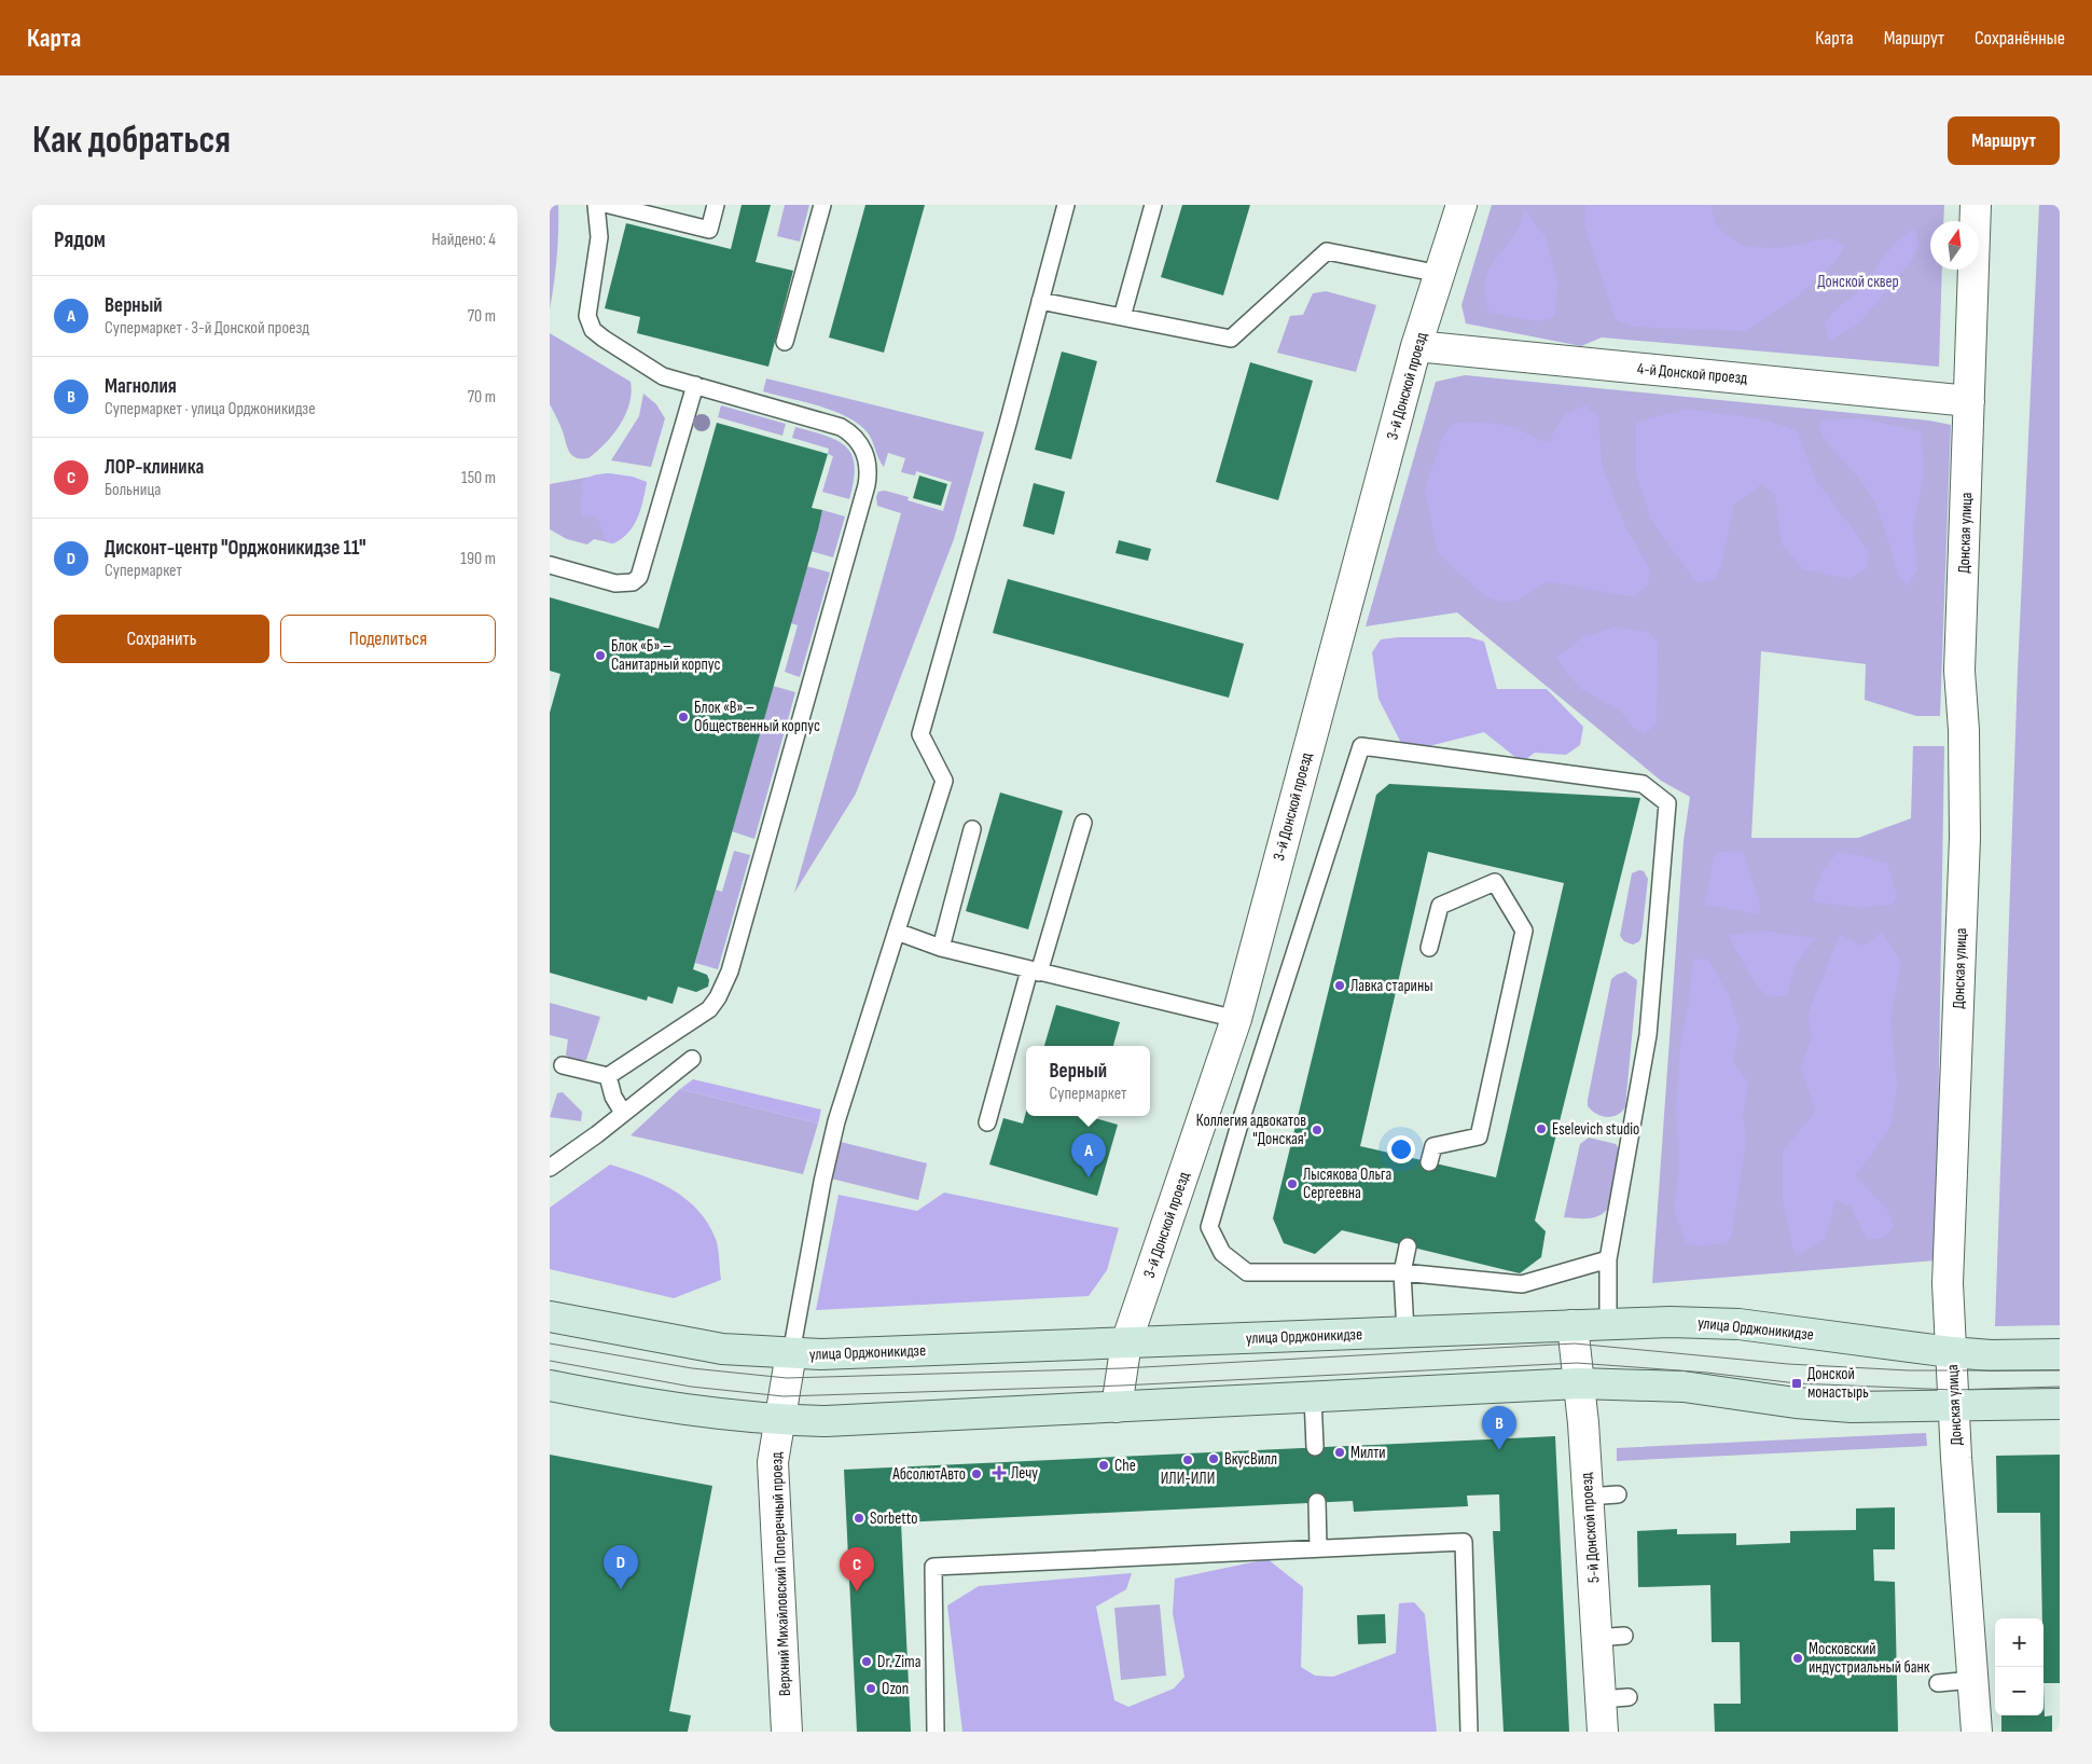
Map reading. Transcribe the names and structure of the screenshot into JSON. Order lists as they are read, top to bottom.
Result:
{
  "streets": {
    "main road": ["улица Орджоникидзе"],
    "street": [
      "4-й Донской проезд",
      "3-й Донской проезд",
      "Донская улица",
      "5-й Донской проезд",
      "Верхний Михайловский Поперечный проезд"
    ]
  },
  "crossings": [
    ["4-й Донской проезд", "3-й Донской проезд"],
    ["4-й Донской проезд", "Донская улица"],
    ["3-й Донской проезд", "улица Орджоникидзе"],
    ["Донская улица", "улица Орджоникидзе"],
    ["улица Орджоникидзе", "5-й Донской проезд"],
    ["улица Орджоникидзе", "Верхний Михайловский Поперечный проезд"]
  ],
  "parks": ["Донской сквер"],
  "places": {
    "other": [
      "Блок «Б» – Санитарный корпус",
      "Блок «В» – Общественный корпус",
      "Лавка старины",
      "Eselevich studio",
      "Коллегия адвокатов \"Донская'",
      "Лысякова Ольга Сергеевна",
      "Милти",
      "ВкусВилл",
      "ИЛИ-ИЛИ",
      "Che",
      "АбсолютАвто",
      "Sorbetto",
      "Московский индустриальный банк",
      "Dr. Zima",
      "Ozon"
    ],
    "transit": ["Донской монастырь"],
    "health": ["Лечу"]
  },
  "north": "top",
  "page": {
    "header": "Карта",
    "nav": ["Карта", "Маршрут", "Сохранённые"],
    "buttons": [
      "Маршрут",
      ["Сохранить", "Поделиться"]
    ],
    "title": "Как добраться",
    "heading": ["Рядом", "Найдено: 4"],
    "list": [
      {
        "mark": "A",
        "name": "Верный",
        "note": "Супермаркет · 3-й Донской проезд",
        "value": "70 m"
      },
      {
        "mark": "B",
        "name": "Магнолия",
        "note": "Супермаркет · улица Орджоникидзе",
        "value": "70 m"
      },
      {
        "mark": "C",
        "name": "ЛОР-клиника",
        "note": "Больница",
        "value": "150 m"
      },
      {
        "mark": "D",
        "name": "Дисконт-центр \"Орджоникидзе 11\"",
        "note": "Супермаркет",
        "value": "190 m"
      }
    ],
    "popup": ["Верный", "Супермаркет"],
    "pins": [
      "A",
      "B",
      "D",
      "C"
    ],
    "map_buttons": ["+", "−"]
  }
}
